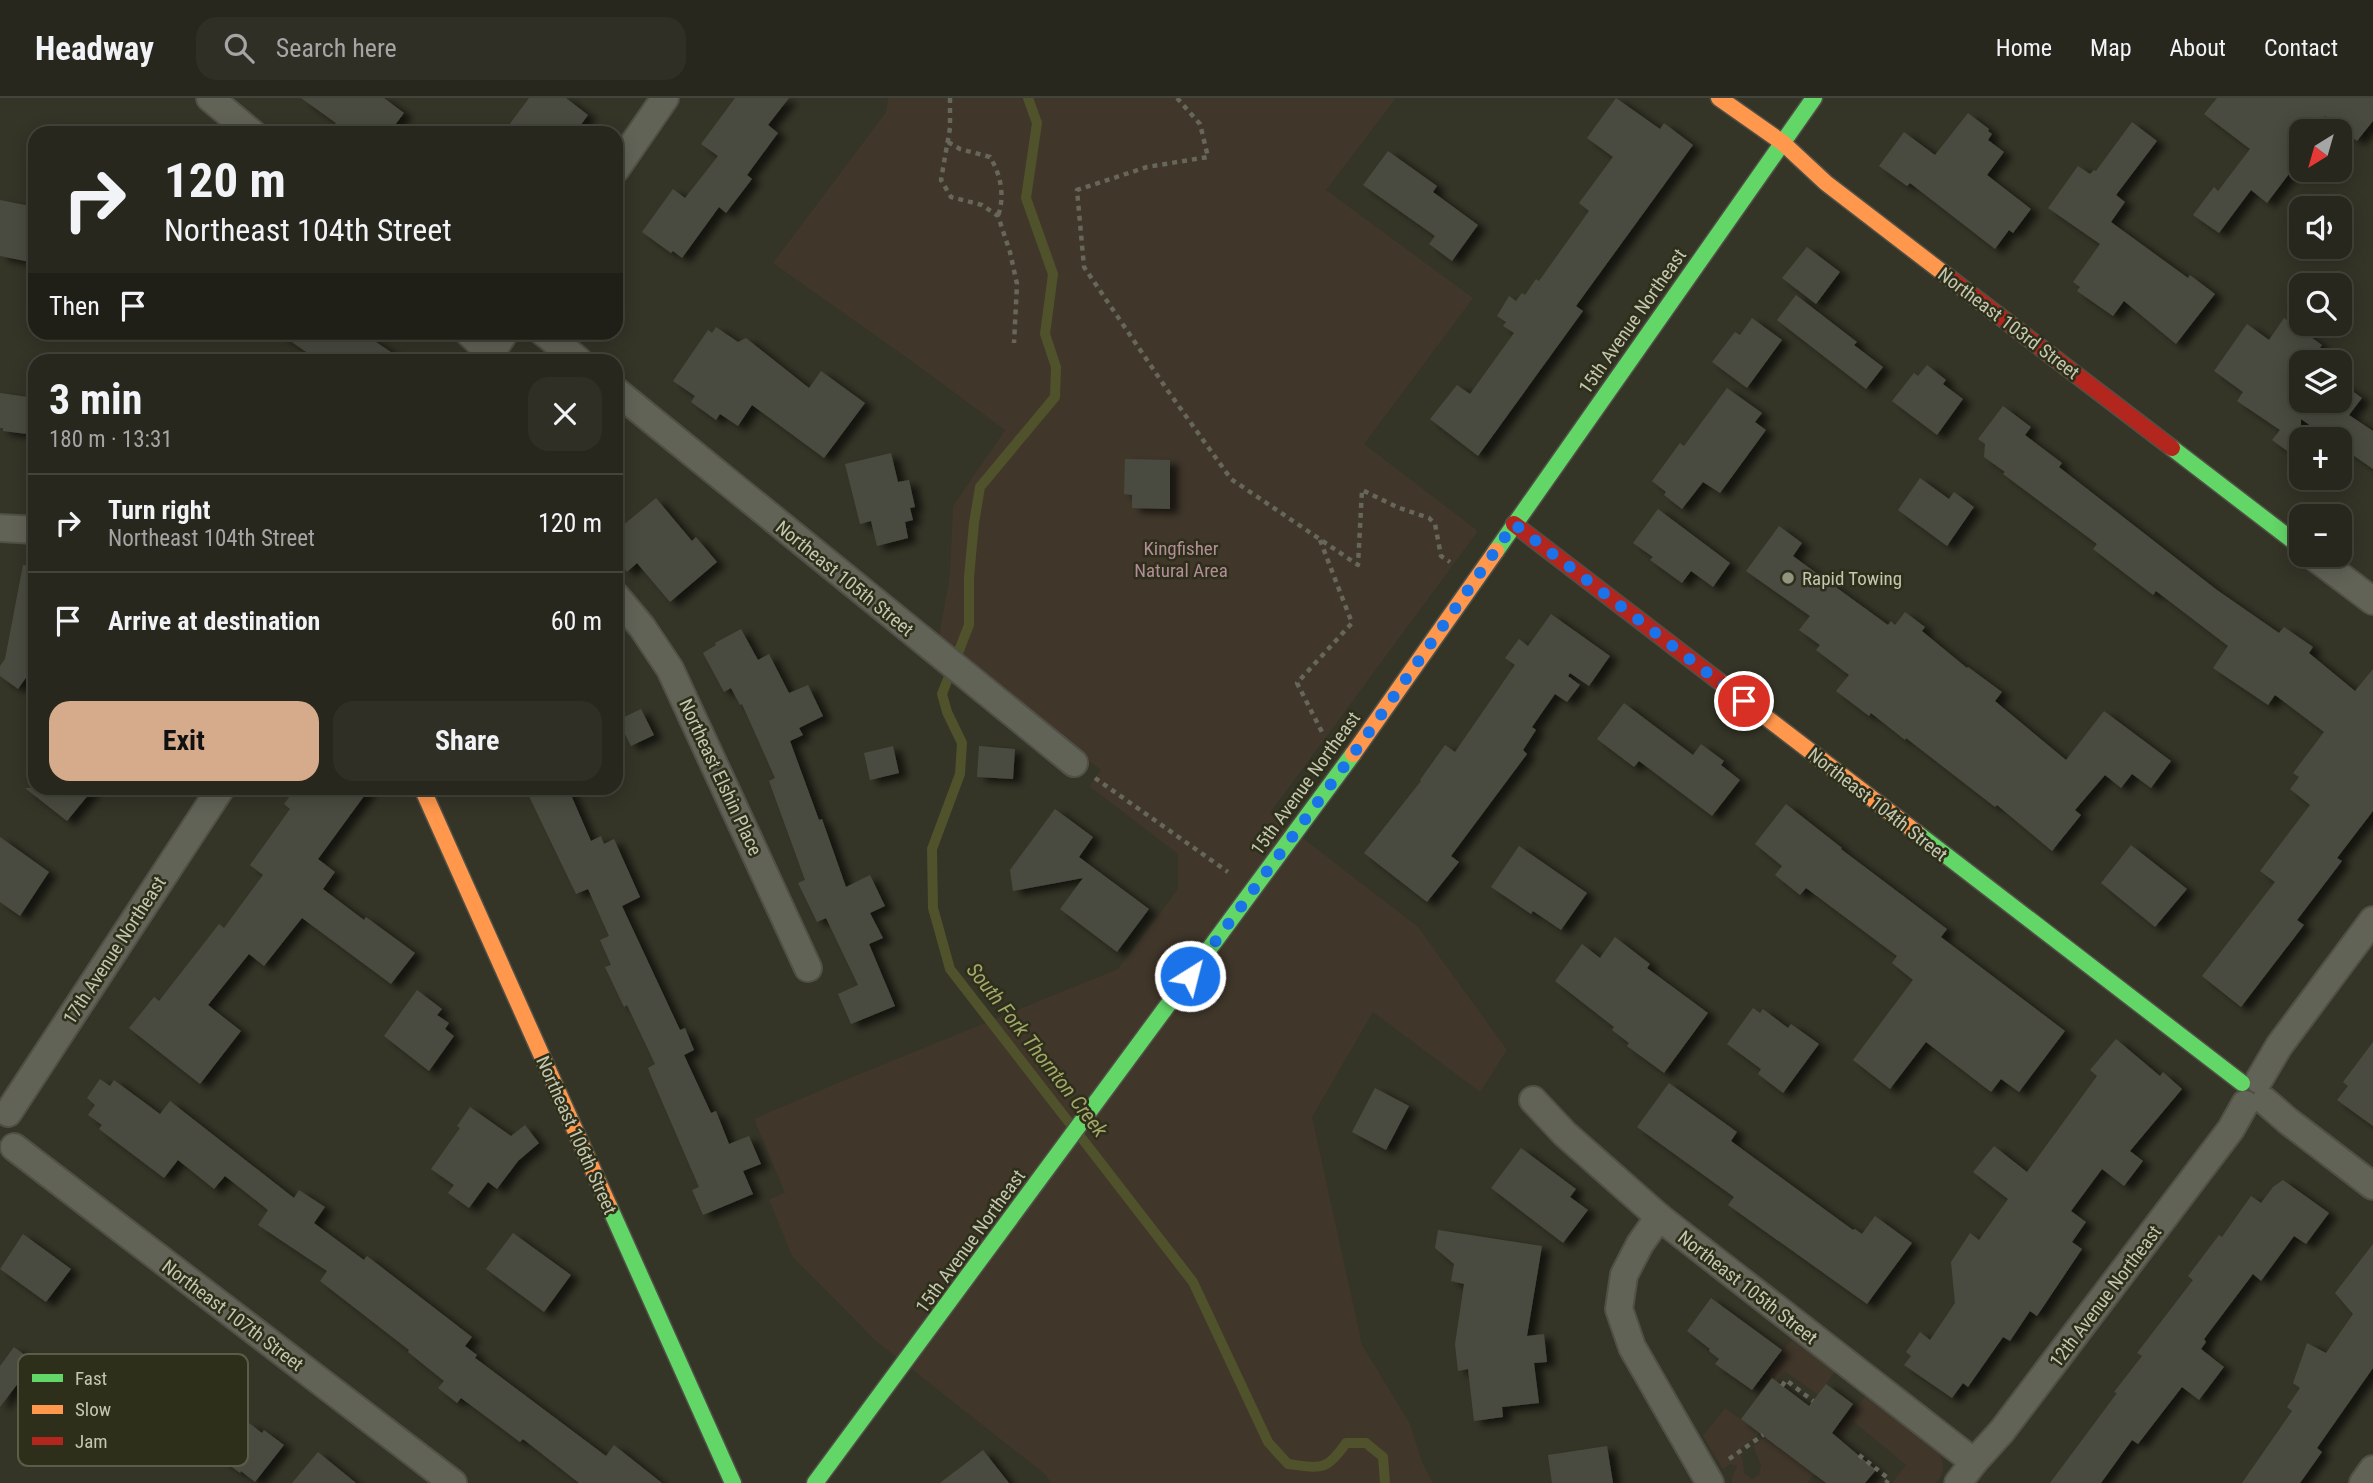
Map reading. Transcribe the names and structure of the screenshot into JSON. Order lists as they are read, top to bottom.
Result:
{
  "streets": {
    "street": [
      "15th Avenue Northeast",
      "Northeast 103rd Street",
      "Northeast 105th Street",
      "Northeast Elshin Place",
      "Northeast 104th Street",
      "17th Avenue Northeast",
      "Northeast 106th Street",
      "12th Avenue Northeast",
      "Northeast 107th Street"
    ]
  },
  "crossings": [
    ["15th Avenue Northeast", "Northeast 103rd Street"],
    ["15th Avenue Northeast", "Northeast 104th Street"],
    ["Northeast 105th Street", "12th Avenue Northeast"],
    ["Northeast 104th Street", "12th Avenue Northeast"]
  ],
  "water": ["South Fork Thornton Creek"],
  "parks": ["Kingfisher Natural Area"],
  "places": ["Rapid Towing"],
  "legend": ["Fast", "Slow", "Jam"],
  "north": "bottom left",
  "page": {
    "header": "Headway",
    "search": "Search here",
    "nav": [
      "Home",
      "Map",
      "About",
      "Contact"
    ],
    "map_buttons": ["+", "−"],
    "turn": ["120 m", "Northeast 104th Street"],
    "then": "Then",
    "heading": ["3 min", "180 m · 13:31"],
    "list": [
      {
        "name": "Turn right",
        "note": "Northeast 104th Street",
        "value": "120 m"
      },
      {
        "name": "Arrive at destination",
        "value": "60 m"
      }
    ],
    "buttons": ["Exit", "Share"]
  }
}
